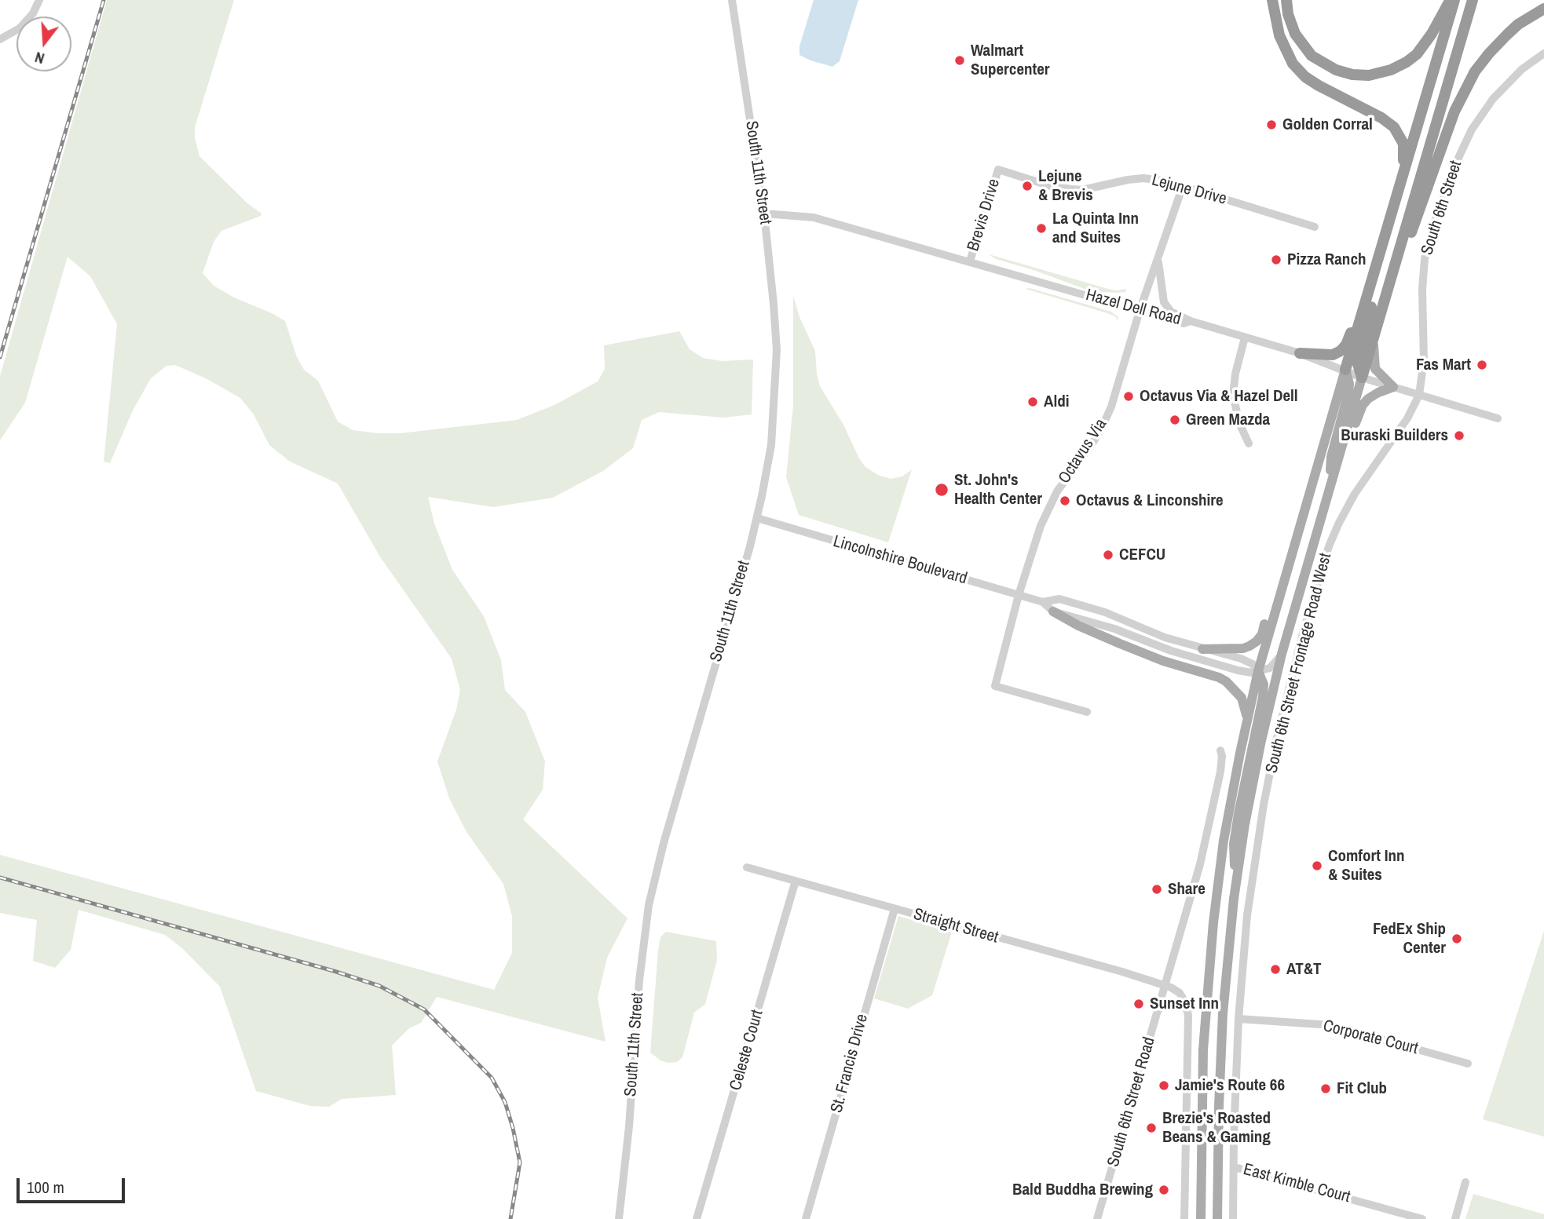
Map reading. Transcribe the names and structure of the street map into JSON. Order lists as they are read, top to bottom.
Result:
{
  "streets": {
    "street": [
      "South 11th Street",
      "Lejune Drive",
      "South 6th Street",
      "Brevis Drive",
      "Hazel Dell Road",
      "Octavus Via",
      "Lincolnshire Boulevard",
      "South 6th Street Frontage Road West",
      "Straight Street",
      "Corporate Court",
      "Celeste Court",
      "St. Francis Drive",
      "South 6th Street Road",
      "East Kimble Court"
    ]
  },
  "crossings": [
    ["South 11th Street", "Hazel Dell Road"],
    ["South 11th Street", "Lincolnshire Boulevard"],
    ["Lejune Drive", "Brevis Drive"],
    ["Lejune Drive", "Octavus Via"],
    ["South 6th Street", "Hazel Dell Road"],
    ["South 6th Street", "South 6th Street Frontage Road West"],
    ["Brevis Drive", "Hazel Dell Road"],
    ["Hazel Dell Road", "Octavus Via"],
    ["Hazel Dell Road", "South 6th Street Frontage Road West"],
    ["Octavus Via", "Lincolnshire Boulevard"],
    ["South 6th Street Frontage Road West", "Corporate Court"],
    ["South 6th Street Frontage Road West", "East Kimble Court"],
    ["Straight Street", "Celeste Court"],
    ["Straight Street", "St. Francis Drive"],
    ["Straight Street", "South 6th Street Road"]
  ],
  "places": [
    "Walmart Supercenter",
    "Golden Corral",
    "Lejune & Brevis",
    "La Quinta Inn and Suites",
    "Pizza Ranch",
    "Fas Mart",
    "Octavus Via & Hazel Dell",
    "Aldi",
    "Green Mazda",
    "Buraski Builders",
    "St. John's Health Center",
    "Octavus & Linconshire",
    "CEFCU",
    "Comfort Inn & Suites",
    "Share",
    "FedEx Ship Center",
    "AT&T",
    "Sunset Inn",
    "Jamie's Route 66",
    "Fit Club",
    "Brezie's Roasted Beans & Gaming",
    "Bald Buddha Brewing"
  ],
  "scale_bar": "100 m",
  "north": "bottom"
}
